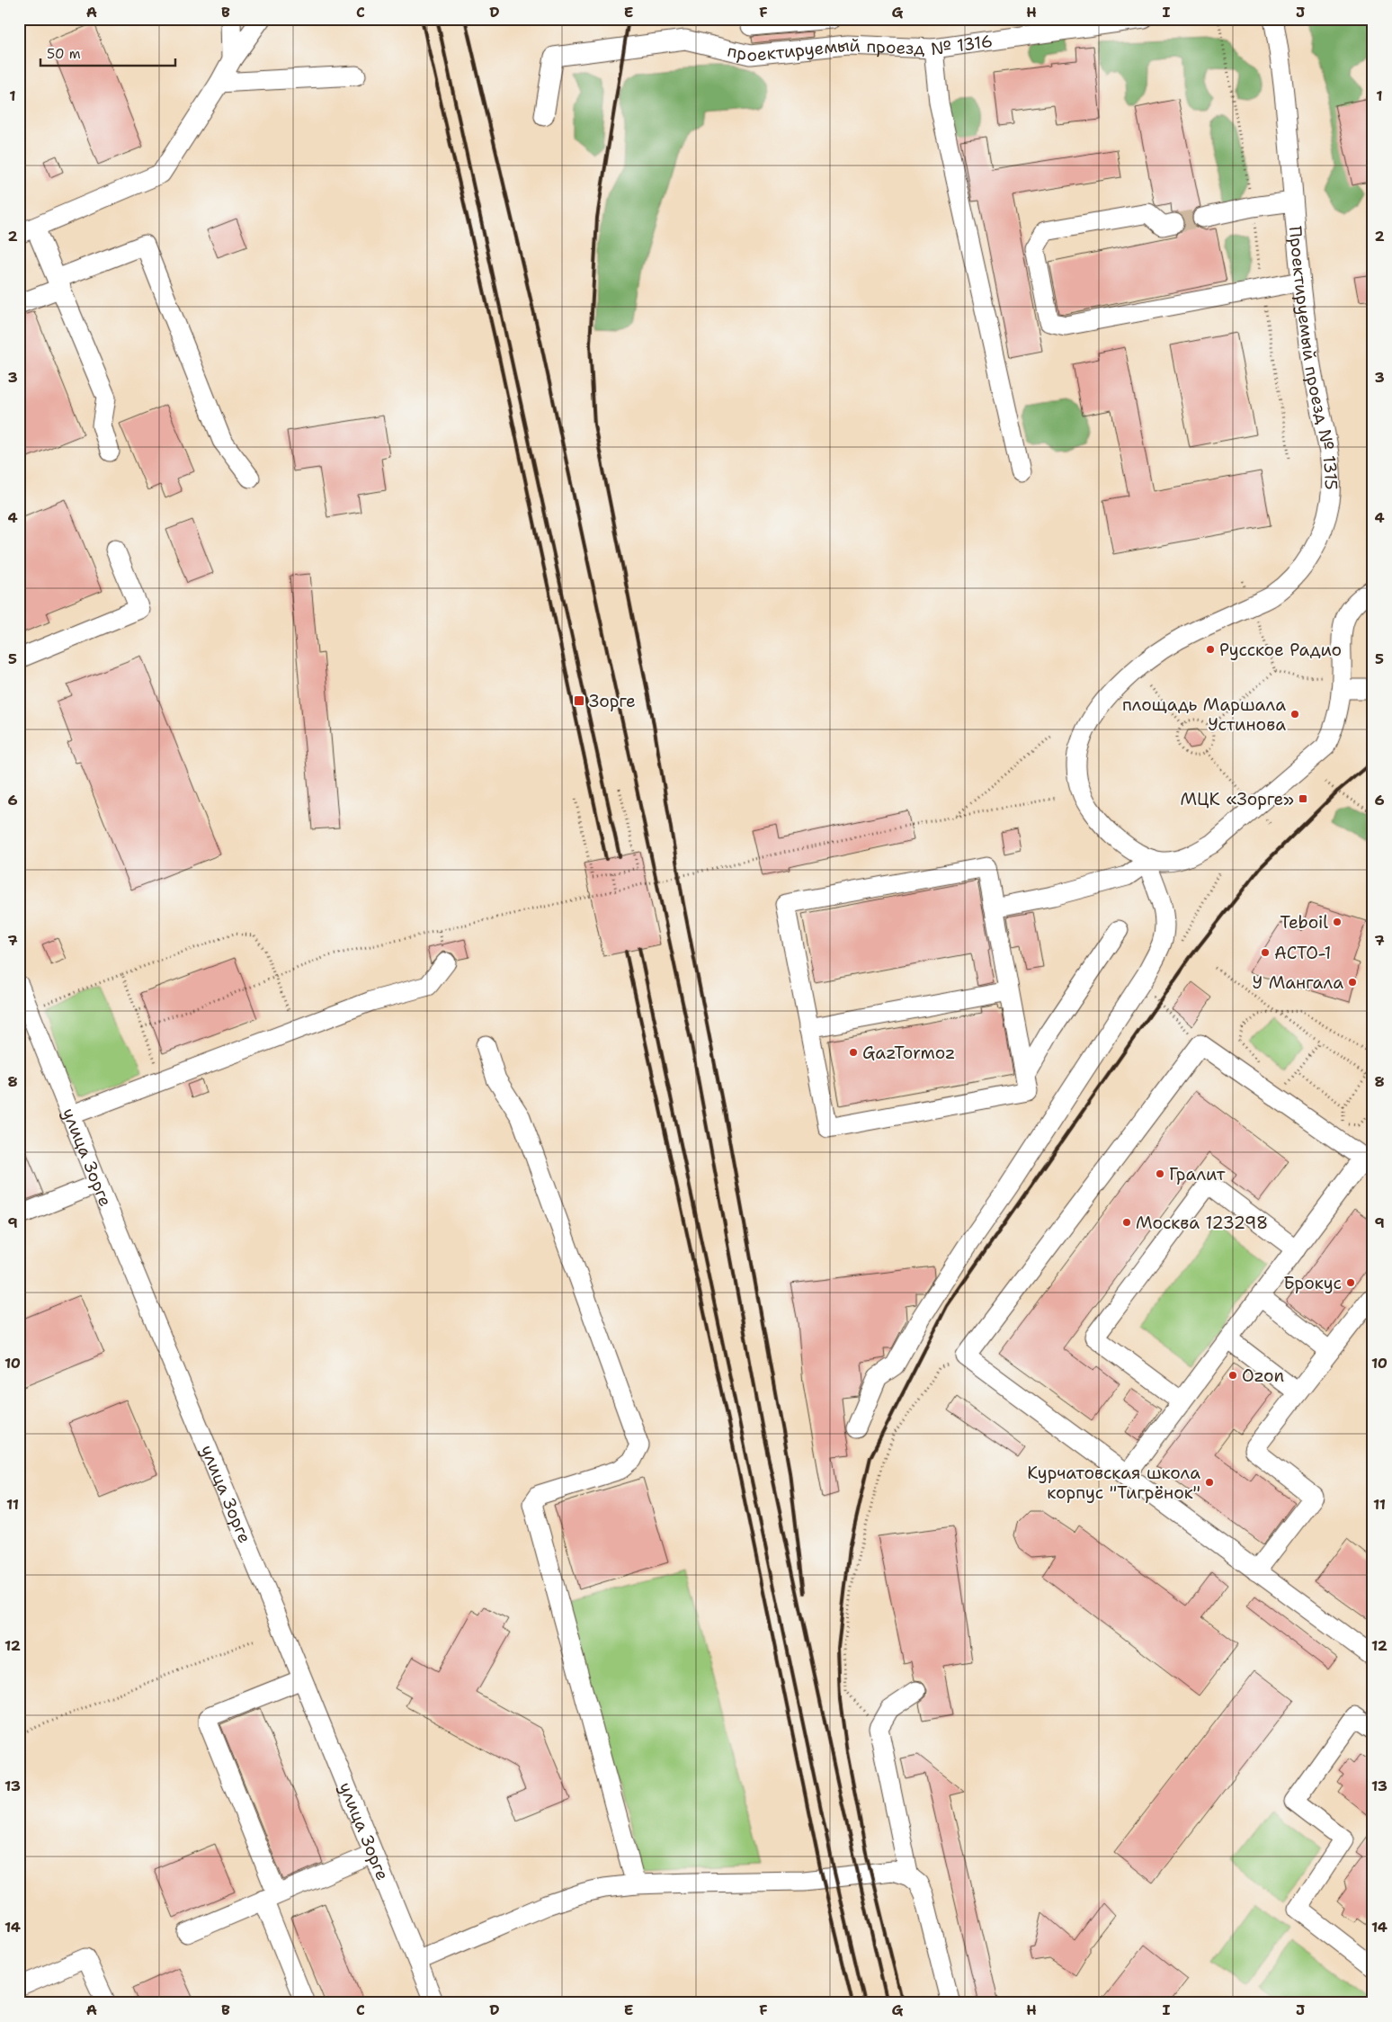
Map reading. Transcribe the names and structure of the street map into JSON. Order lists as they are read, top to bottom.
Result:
{
  "streets": {
    "street": ["проектируемый проезд № 1316", "Проектируемый проезд № 1315", "улица Зорге"]
  },
  "places": {
    "other": [
      "Русское Радио",
      "площадь Маршала Устинова",
      "Teboil",
      "АСТО-1",
      "У Мангала",
      "GazTormoz",
      "Гралит",
      "Москва 123298",
      "Брокус",
      "Ozon",
      "Курчатовская школа корпус \"Тигрёнок\""
    ],
    "transit": ["Зорге", "МЦК «Зорге»"]
  },
  "scale_bar": "50 m",
  "grid": {
    "columns": [
      "A",
      "B",
      "C",
      "D",
      "E",
      "F",
      "G",
      "H",
      "I",
      "J"
    ],
    "rows": [
      "1",
      "2",
      "3",
      "4",
      "5",
      "6",
      "7",
      "8",
      "9",
      "10",
      "11",
      "12",
      "13",
      "14"
    ]
  }
}
